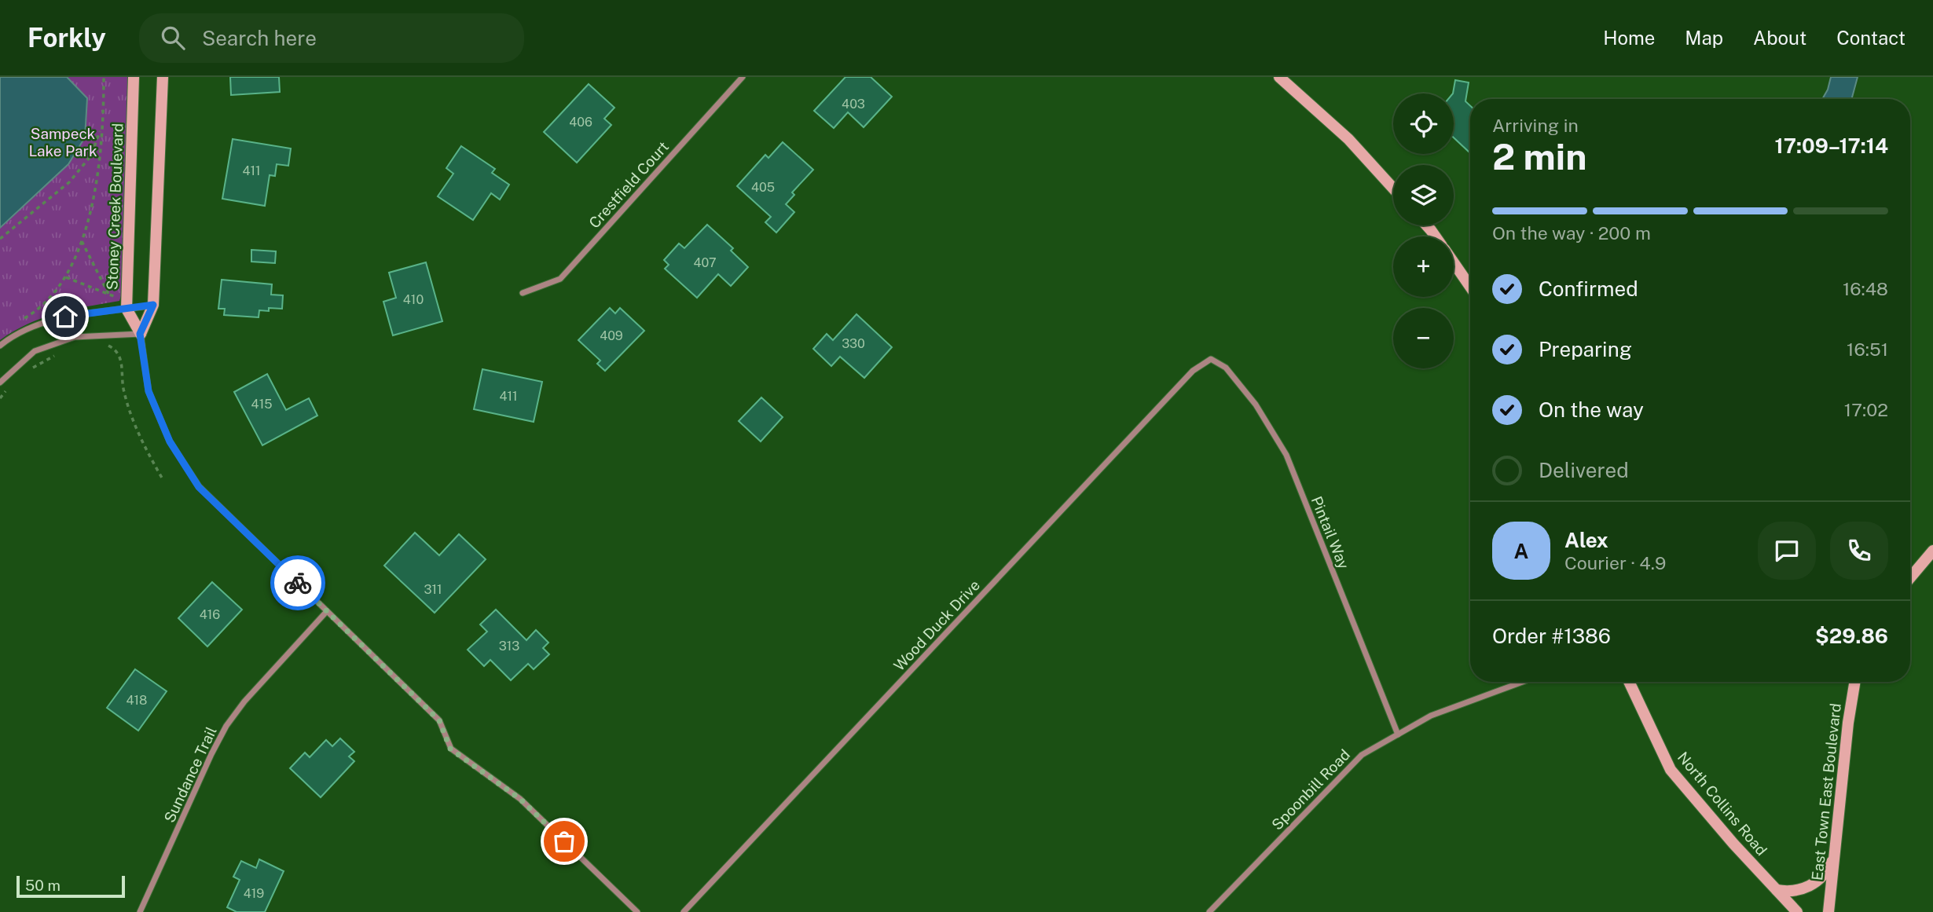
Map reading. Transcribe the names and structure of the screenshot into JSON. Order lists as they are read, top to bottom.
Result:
{
  "streets": {
    "street": [
      "Crestfield Court",
      "Stoney Creek Boulevard",
      "Pintail Way",
      "Wood Duck Drive",
      "Sundance Trail",
      "Spoonbill Road",
      "East Town East Boulevard",
      "North Collins Road"
    ]
  },
  "crossings": [
    ["Stoney Creek Boulevard", "Sundance Trail"],
    ["Pintail Way", "Wood Duck Drive"],
    ["Pintail Way", "Spoonbill Road"]
  ],
  "parks": ["Sampeck Lake Park"],
  "house_numbers": [
    "403",
    "406",
    "411",
    "405",
    "407",
    "410",
    "409",
    "330",
    "411",
    "415",
    "311",
    "416",
    "313",
    "418",
    "419"
  ],
  "scale_bar": "50 m",
  "page": {
    "header": "Forkly",
    "search": "Search here",
    "nav": [
      "Home",
      "Map",
      "About",
      "Contact"
    ],
    "map_buttons": ["+", "−"],
    "heading": ["2 min", "Arriving in", "17:09–17:14"],
    "panel": [
      "Alex",
      "Courier · 4.9",
      "Order #1386",
      "$29.86"
    ],
    "bar": "On the way · 200 m",
    "list": [
      ["Confirmed", "16:48"],
      ["Preparing", "16:51"],
      ["On the way", "17:02"],
      "Delivered"
    ],
    "round": "A",
    "scale": "50 m"
  }
}
